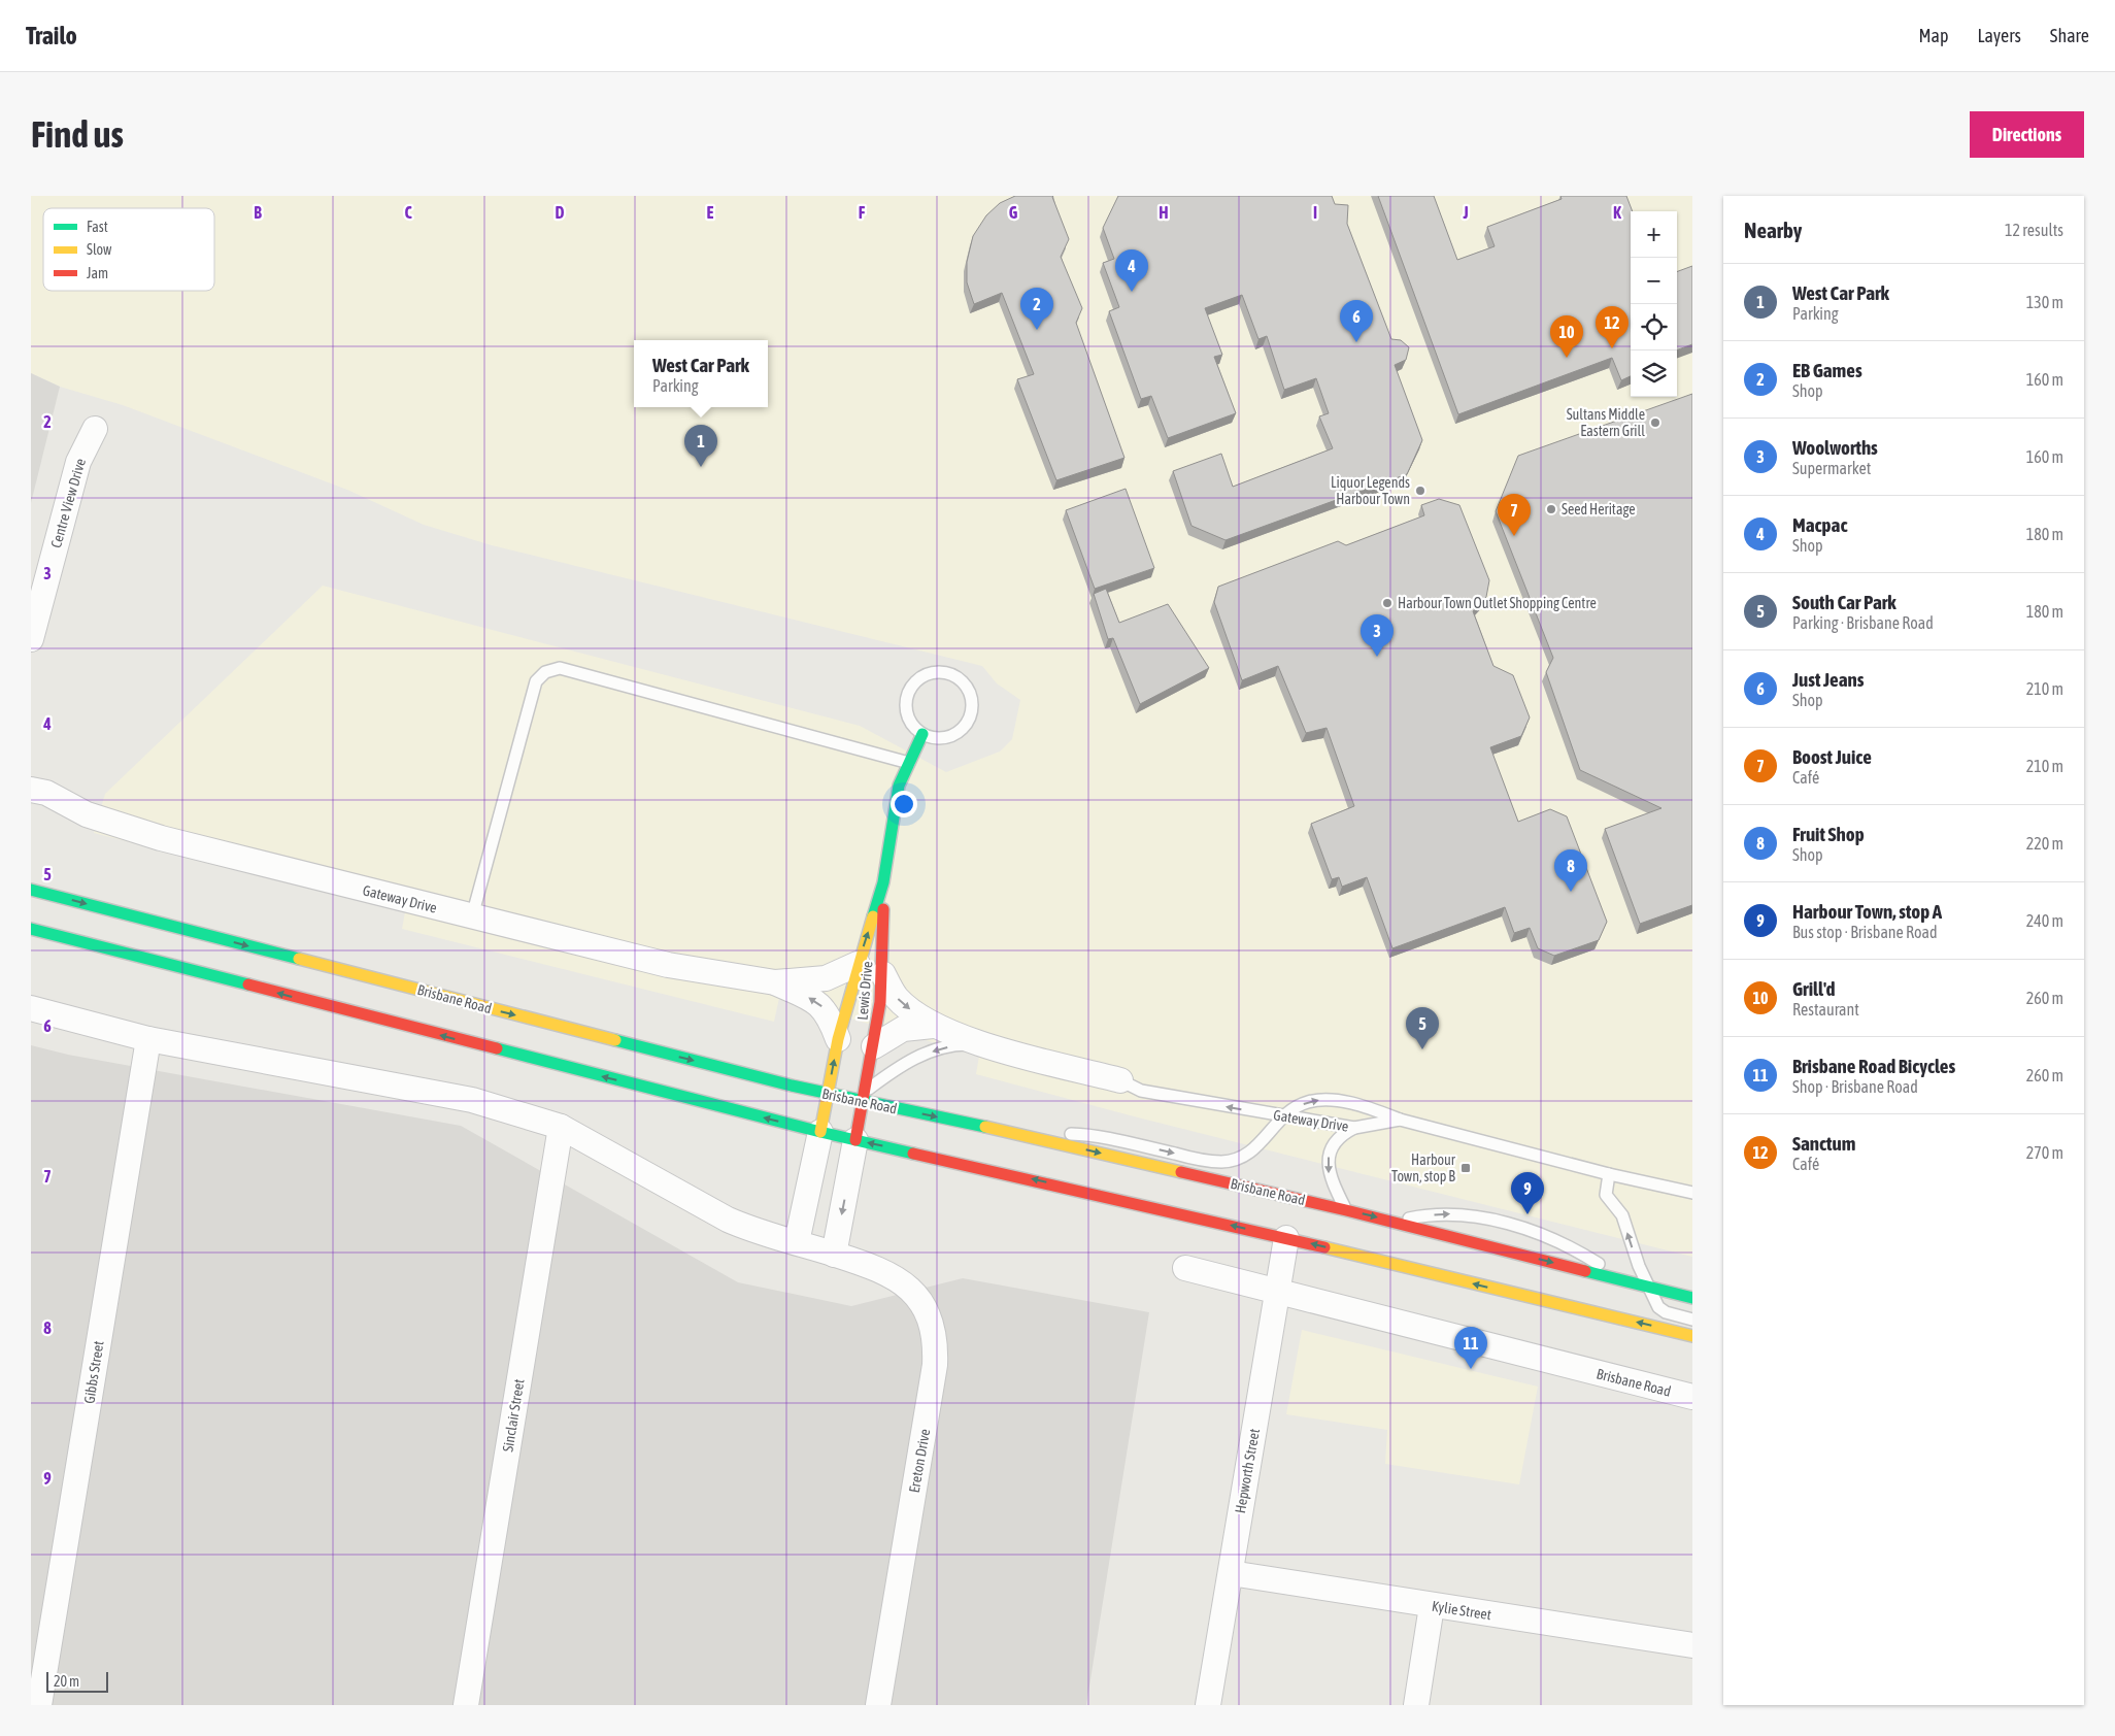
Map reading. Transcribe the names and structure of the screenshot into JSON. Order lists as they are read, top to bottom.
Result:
{
  "streets": {
    "main road": ["Lewis Drive", "Brisbane Road"],
    "street": [
      "Centre View Drive",
      "Gateway Drive",
      "Gibbs Street",
      "Sinclair Street",
      "Ereton Drive",
      "Hepworth Street",
      "Kylie Street"
    ]
  },
  "crossings": [
    ["Gateway Drive", "Lewis Drive"],
    ["Lewis Drive", "Brisbane Road"],
    ["Brisbane Road", "Hepworth Street"],
    ["Hepworth Street", "Kylie Street"]
  ],
  "places": {
    "other": [
      "Sultans Middle Eastern Grill",
      "Liquor Legends Harbour Town",
      "Seed Heritage",
      "Harbour Town Outlet Shopping Centre"
    ],
    "transit": ["Harbour Town, stop B"]
  },
  "legend": ["Fast", "Slow", "Jam"],
  "scale_bar": "20 m",
  "page": {
    "header": "Trailo",
    "nav": ["Map", "Layers", "Share"],
    "buttons": "Directions",
    "title": "Find us",
    "heading": ["Nearby", "12 results"],
    "map_buttons": ["+", "−"],
    "pins": [
      "4",
      "2",
      "6",
      "12",
      "10",
      "1",
      "7",
      "3",
      "8",
      "5",
      "9",
      "11"
    ],
    "list": [
      {
        "mark": "1",
        "name": "West Car Park",
        "note": "Parking",
        "value": "130 m"
      },
      {
        "mark": "2",
        "name": "EB Games",
        "note": "Shop",
        "value": "160 m"
      },
      {
        "mark": "3",
        "name": "Woolworths",
        "note": "Supermarket",
        "value": "160 m"
      },
      {
        "mark": "4",
        "name": "Macpac",
        "note": "Shop",
        "value": "180 m"
      },
      {
        "mark": "5",
        "name": "South Car Park",
        "note": "Parking · Brisbane Road",
        "value": "180 m"
      },
      {
        "mark": "6",
        "name": "Just Jeans",
        "note": "Shop",
        "value": "210 m"
      },
      {
        "mark": "7",
        "name": "Boost Juice",
        "note": "Café",
        "value": "210 m"
      },
      {
        "mark": "8",
        "name": "Fruit Shop",
        "note": "Shop",
        "value": "220 m"
      },
      {
        "mark": "9",
        "name": "Harbour Town, stop A",
        "note": "Bus stop · Brisbane Road",
        "value": "240 m"
      },
      {
        "mark": "10",
        "name": "Grill'd",
        "note": "Restaurant",
        "value": "260 m"
      },
      {
        "mark": "11",
        "name": "Brisbane Road Bicycles",
        "note": "Shop · Brisbane Road",
        "value": "260 m"
      },
      {
        "mark": "12",
        "name": "Sanctum",
        "note": "Café",
        "value": "270 m"
      }
    ],
    "popup": ["West Car Park", "Parking"],
    "scale": "20 m"
  },
  "grid": {
    "columns": [
      "B",
      "C",
      "D",
      "E",
      "F",
      "G",
      "H",
      "I",
      "J",
      "K"
    ],
    "rows": [
      "2",
      "3",
      "4",
      "5",
      "6",
      "7",
      "8",
      "9"
    ]
  }
}
